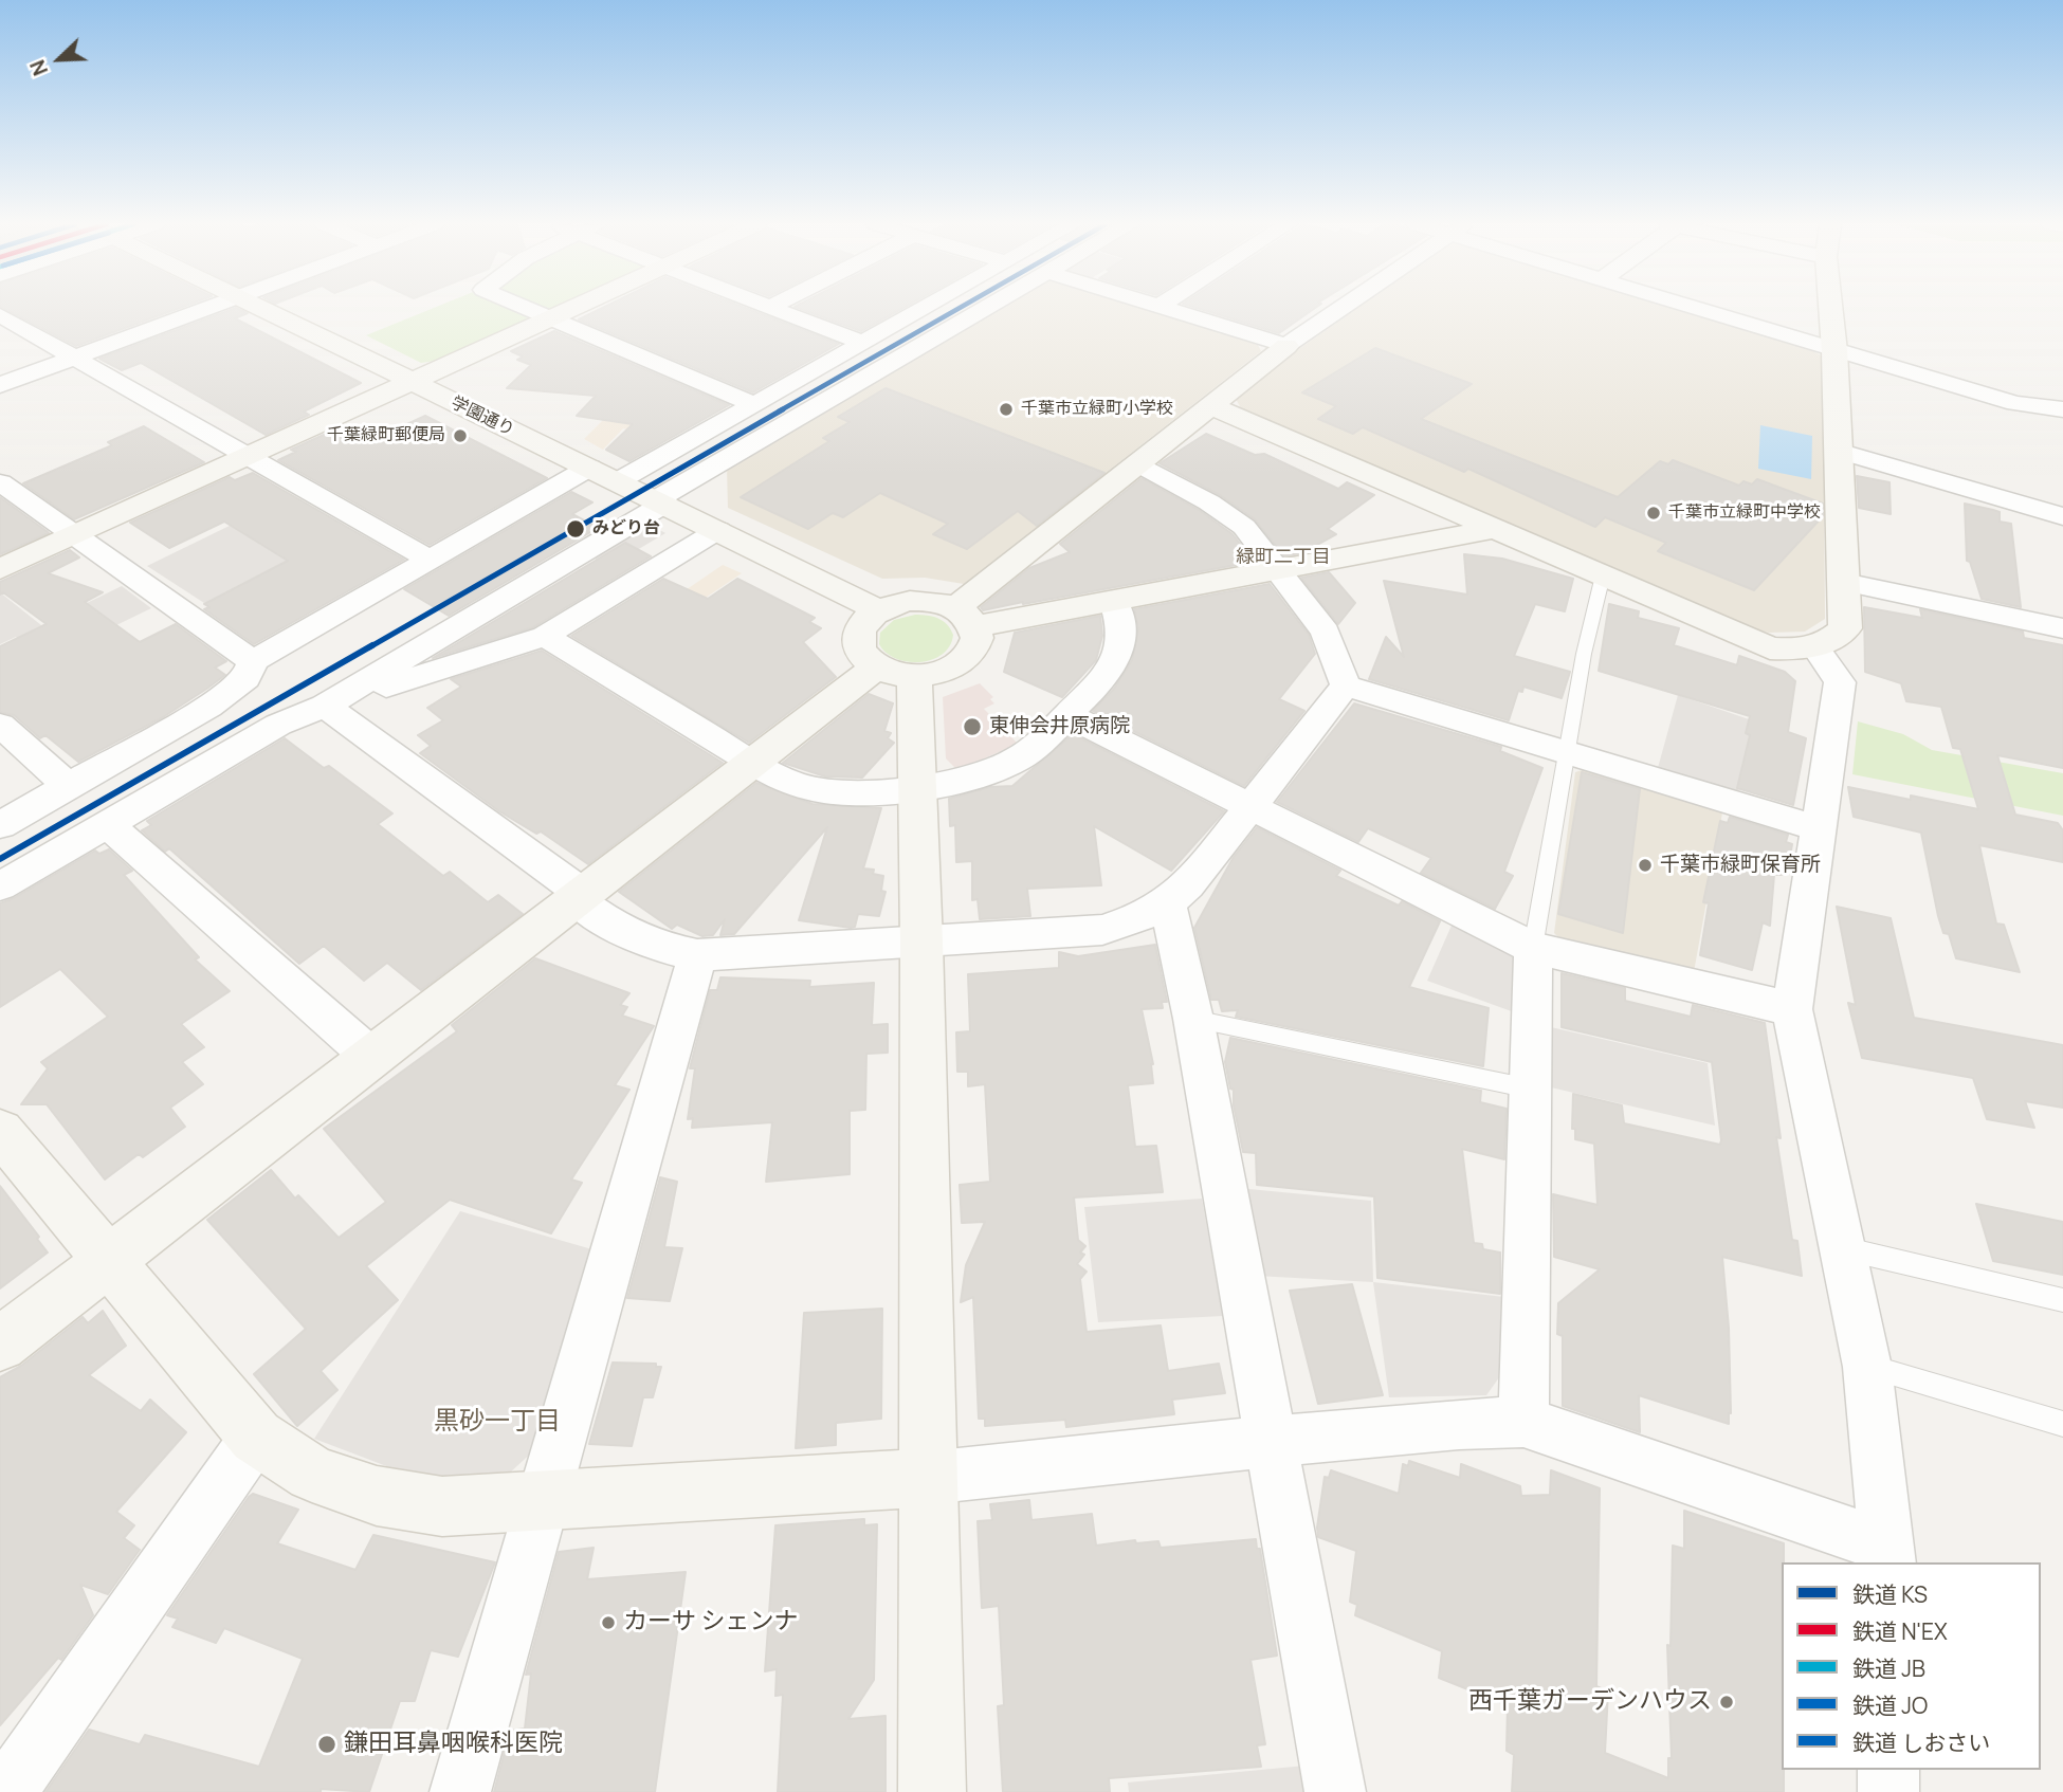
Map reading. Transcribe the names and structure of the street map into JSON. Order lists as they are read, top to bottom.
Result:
{
  "streets": {
    "street": ["学園通り"]
  },
  "districts": ["緑町二丁目", "黒砂一丁目"],
  "places": [
    "千葉市立緑町小学校",
    "千葉緑町郵便局",
    "千葉市立緑町中学校",
    "みどり台",
    "東伸会井原病院",
    "千葉市緑町保育所",
    "カーサ シェンナ",
    "西千葉ガーデンハウス",
    "鎌田耳鼻咽喉科医院"
  ],
  "lines": ["rail line KS"],
  "legend": [
    "鉄道 KS",
    "鉄道 N'EX",
    "鉄道 JB",
    "鉄道 JO",
    "鉄道 しおさい"
  ],
  "north": "bottom left"
}
